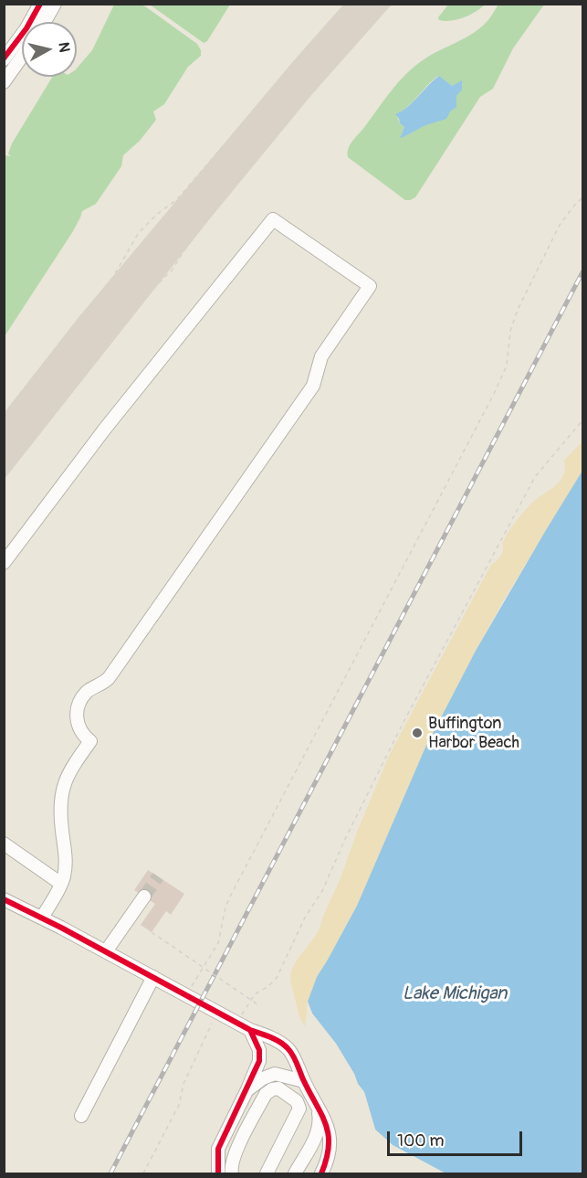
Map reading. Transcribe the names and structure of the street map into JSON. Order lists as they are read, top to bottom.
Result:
{
  "water": ["Lake Michigan"],
  "places": ["Buffington Harbor Beach"],
  "scale_bar": "100 m",
  "north": "right"
}
